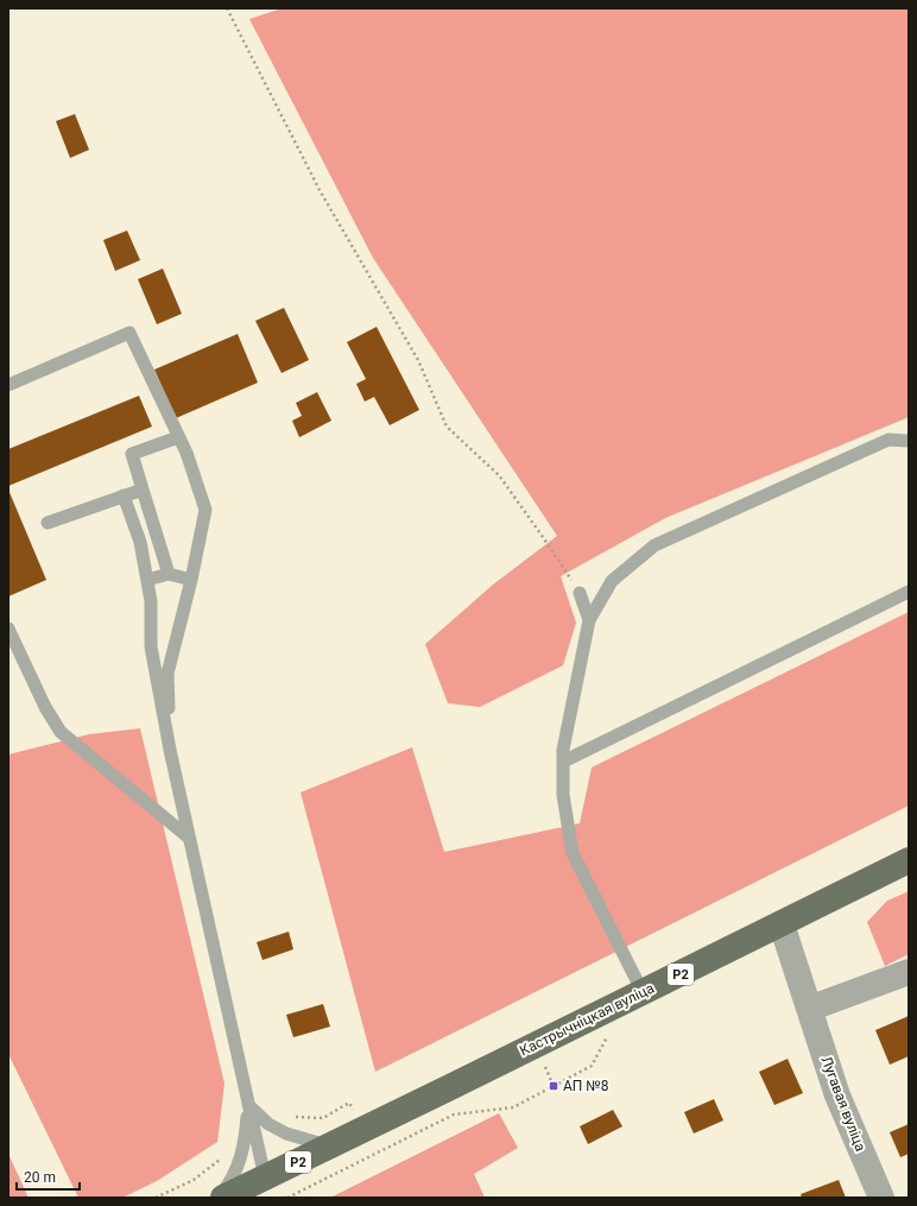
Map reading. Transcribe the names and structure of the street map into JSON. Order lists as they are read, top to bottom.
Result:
{
  "streets": {
    "main road": ["Р2", "Кастрычніцкая вуліца"],
    "street": ["Лугавая вуліца"]
  },
  "crossings": [
    ["Р2", "Кастрычніцкая вуліца"],
    ["Кастрычніцкая вуліца", "Лугавая вуліца"]
  ],
  "places": {
    "transit": ["АП №8"]
  },
  "scale_bar": "20 m"
}
